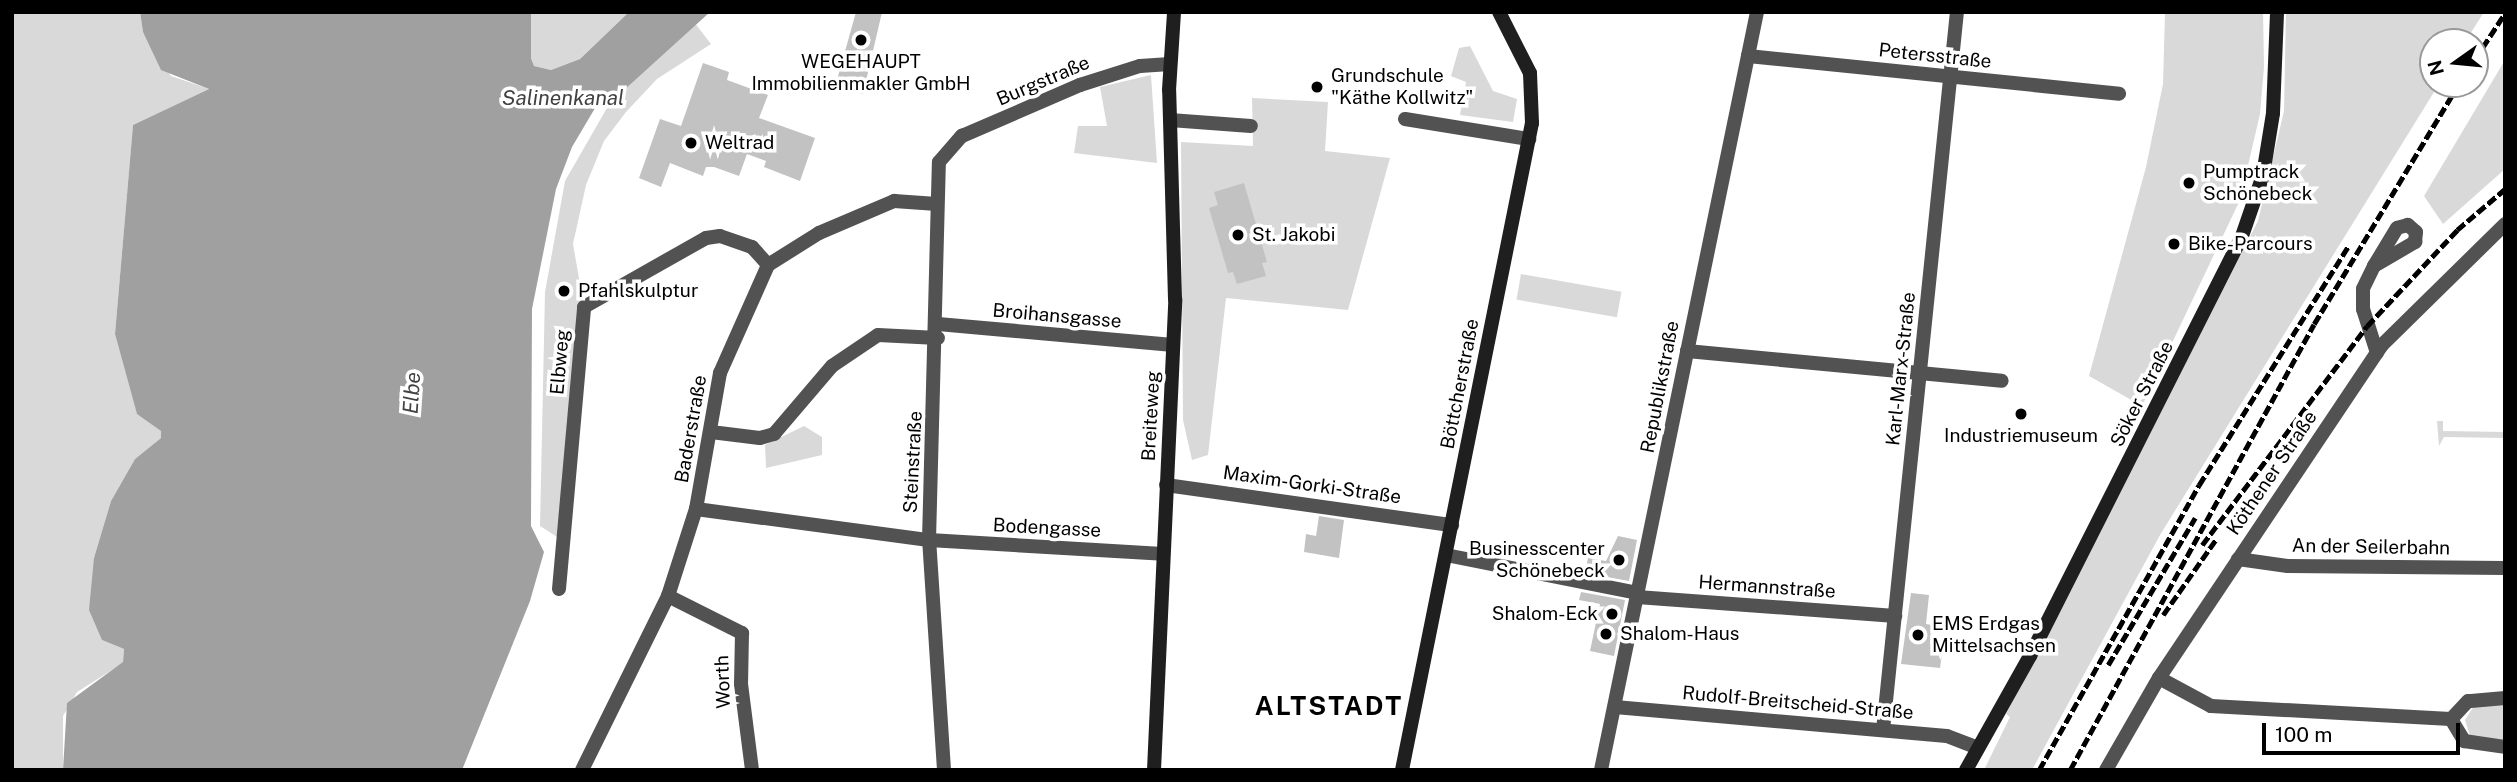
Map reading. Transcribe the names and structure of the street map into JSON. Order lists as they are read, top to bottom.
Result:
{
  "streets": {
    "street": [
      "Petersstraße",
      "Burgstraße",
      "Broihansgasse",
      "Elbweg",
      "Karl-Marx-Straße",
      "Böttcherstraße",
      "Republikstraße",
      "Söker Straße",
      "Breiteweg",
      "Baderstraße",
      "Steinstraße",
      "Köthener Straße",
      "Maxim-Gorki-Straße",
      "Bodengasse",
      "An der Seilerbahn",
      "Hermannstraße",
      "Worth",
      "Rudolf-Breitscheid-Straße"
    ]
  },
  "crossings": [
    ["Petersstraße", "Karl-Marx-Straße"],
    ["Petersstraße", "Republikstraße"],
    ["Burgstraße", "Breiteweg"],
    ["Burgstraße", "Steinstraße"],
    ["Broihansgasse", "Breiteweg"],
    ["Broihansgasse", "Baderstraße"],
    ["Broihansgasse", "Steinstraße"],
    ["Elbweg", "Baderstraße"],
    ["Karl-Marx-Straße", "Hermannstraße"],
    ["Karl-Marx-Straße", "Rudolf-Breitscheid-Straße"],
    ["Böttcherstraße", "Maxim-Gorki-Straße"],
    ["Böttcherstraße", "Hermannstraße"],
    ["Republikstraße", "Hermannstraße"],
    ["Republikstraße", "Rudolf-Breitscheid-Straße"],
    ["Söker Straße", "Rudolf-Breitscheid-Straße"],
    ["Breiteweg", "Maxim-Gorki-Straße"],
    ["Breiteweg", "Bodengasse"],
    ["Baderstraße", "Bodengasse"],
    ["Baderstraße", "Worth"],
    ["Steinstraße", "Bodengasse"],
    ["Köthener Straße", "An der Seilerbahn"]
  ],
  "districts": ["ALTSTADT"],
  "water": ["Salinenkanal", "Elbe"],
  "places": [
    "WEGEHAUPT Immobilienmakler GmbH",
    "Grundschule \"Käthe Kollwitz\"",
    "Weltrad",
    "Pumptrack Schönebeck",
    "St. Jakobi",
    "Bike-Parcours",
    "Pfahlskulptur",
    "Industriemuseum",
    "Businesscenter Schönebeck",
    "Shalom-Eck",
    "Shalom-Haus",
    "EMS Erdgas Mittelsachsen"
  ],
  "scale_bar": "100 m",
  "north": "left"
}
